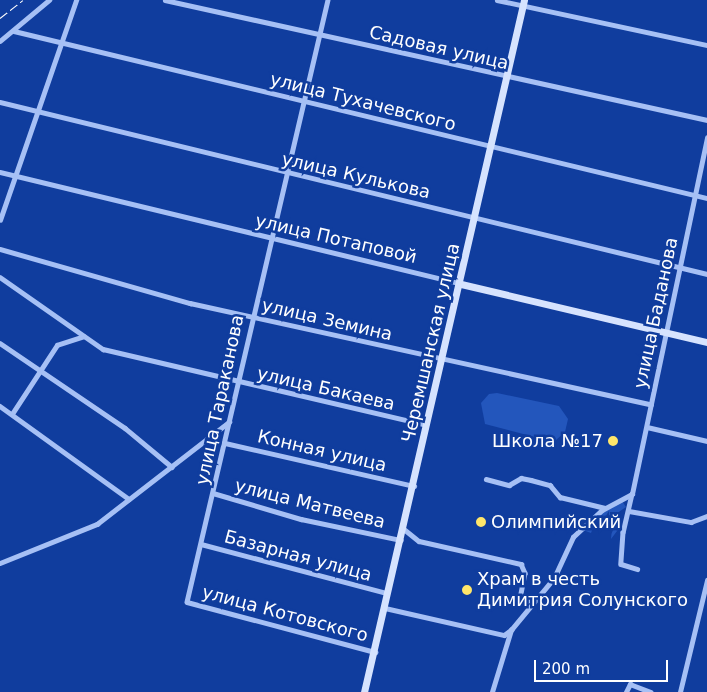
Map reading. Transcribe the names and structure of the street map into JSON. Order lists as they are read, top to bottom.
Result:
{
  "streets": {
    "main road": ["улица Потаповой", "Черемшанская улица"],
    "street": [
      "Садовая улица",
      "улица Тухачевского",
      "улица Кулькова",
      "улица Баданова",
      "улица Земина",
      "улица Бакаева",
      "улица Тараканова",
      "Конная улица",
      "улица Матвеева",
      "Базарная улица",
      "улица Котовского"
    ]
  },
  "crossings": [
    ["Садовая улица", "Черемшанская улица"],
    ["Садовая улица", "улица Тараканова"],
    ["улица Тухачевского", "улица Баданова"],
    ["улица Тухачевского", "Черемшанская улица"],
    ["улица Тухачевского", "улица Тараканова"],
    ["улица Кулькова", "улица Баданова"],
    ["улица Кулькова", "Черемшанская улица"],
    ["улица Кулькова", "улица Тараканова"],
    ["улица Потаповой", "улица Баданова"],
    ["улица Потаповой", "Черемшанская улица"],
    ["улица Потаповой", "улица Тараканова"],
    ["улица Баданова", "улица Земина"],
    ["улица Земина", "Черемшанская улица"],
    ["улица Земина", "улица Тараканова"],
    ["Черемшанская улица", "улица Бакаева"],
    ["Черемшанская улица", "Конная улица"],
    ["Черемшанская улица", "улица Матвеева"],
    ["Черемшанская улица", "Базарная улица"],
    ["Черемшанская улица", "улица Котовского"],
    ["улица Бакаева", "улица Тараканова"],
    ["улица Тараканова", "Конная улица"],
    ["улица Тараканова", "улица Матвеева"],
    ["улица Тараканова", "Базарная улица"],
    ["улица Тараканова", "улица Котовского"]
  ],
  "places": ["Школа №17", "Олимпийский", "Храм в честь Димитрия Солунского"],
  "scale_bar": "200 m"
}
